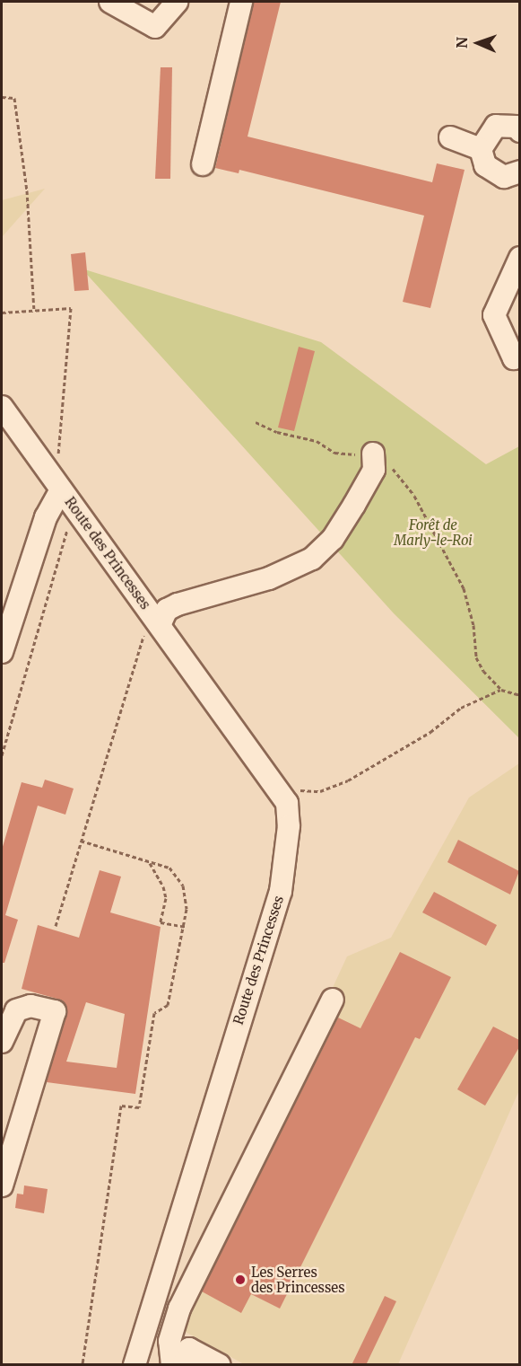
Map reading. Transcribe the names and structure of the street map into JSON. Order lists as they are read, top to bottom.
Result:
{
  "streets": {
    "street": ["Route des Princesses"]
  },
  "parks": ["Forêt de Marly-le-Roi"],
  "places": ["Les Serres des Princesses"],
  "north": "left"
}
